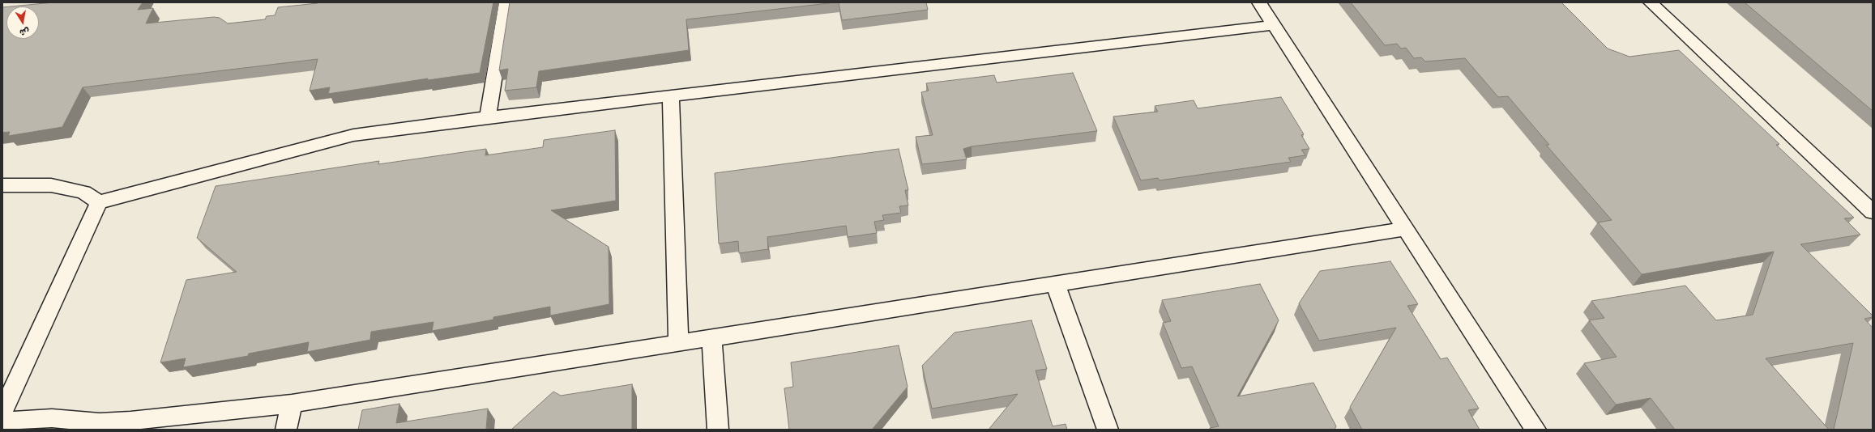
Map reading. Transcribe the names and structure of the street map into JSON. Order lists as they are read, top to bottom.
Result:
{
  "north": "bottom"
}
